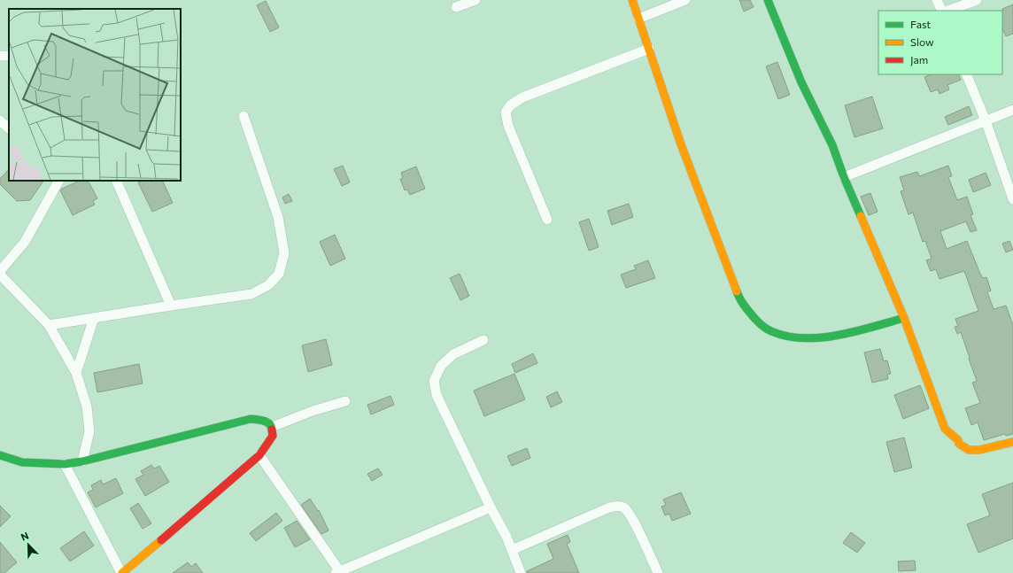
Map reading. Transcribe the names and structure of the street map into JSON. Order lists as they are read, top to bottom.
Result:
{
  "legend": ["Fast", "Slow", "Jam"],
  "north": "top left"
}
